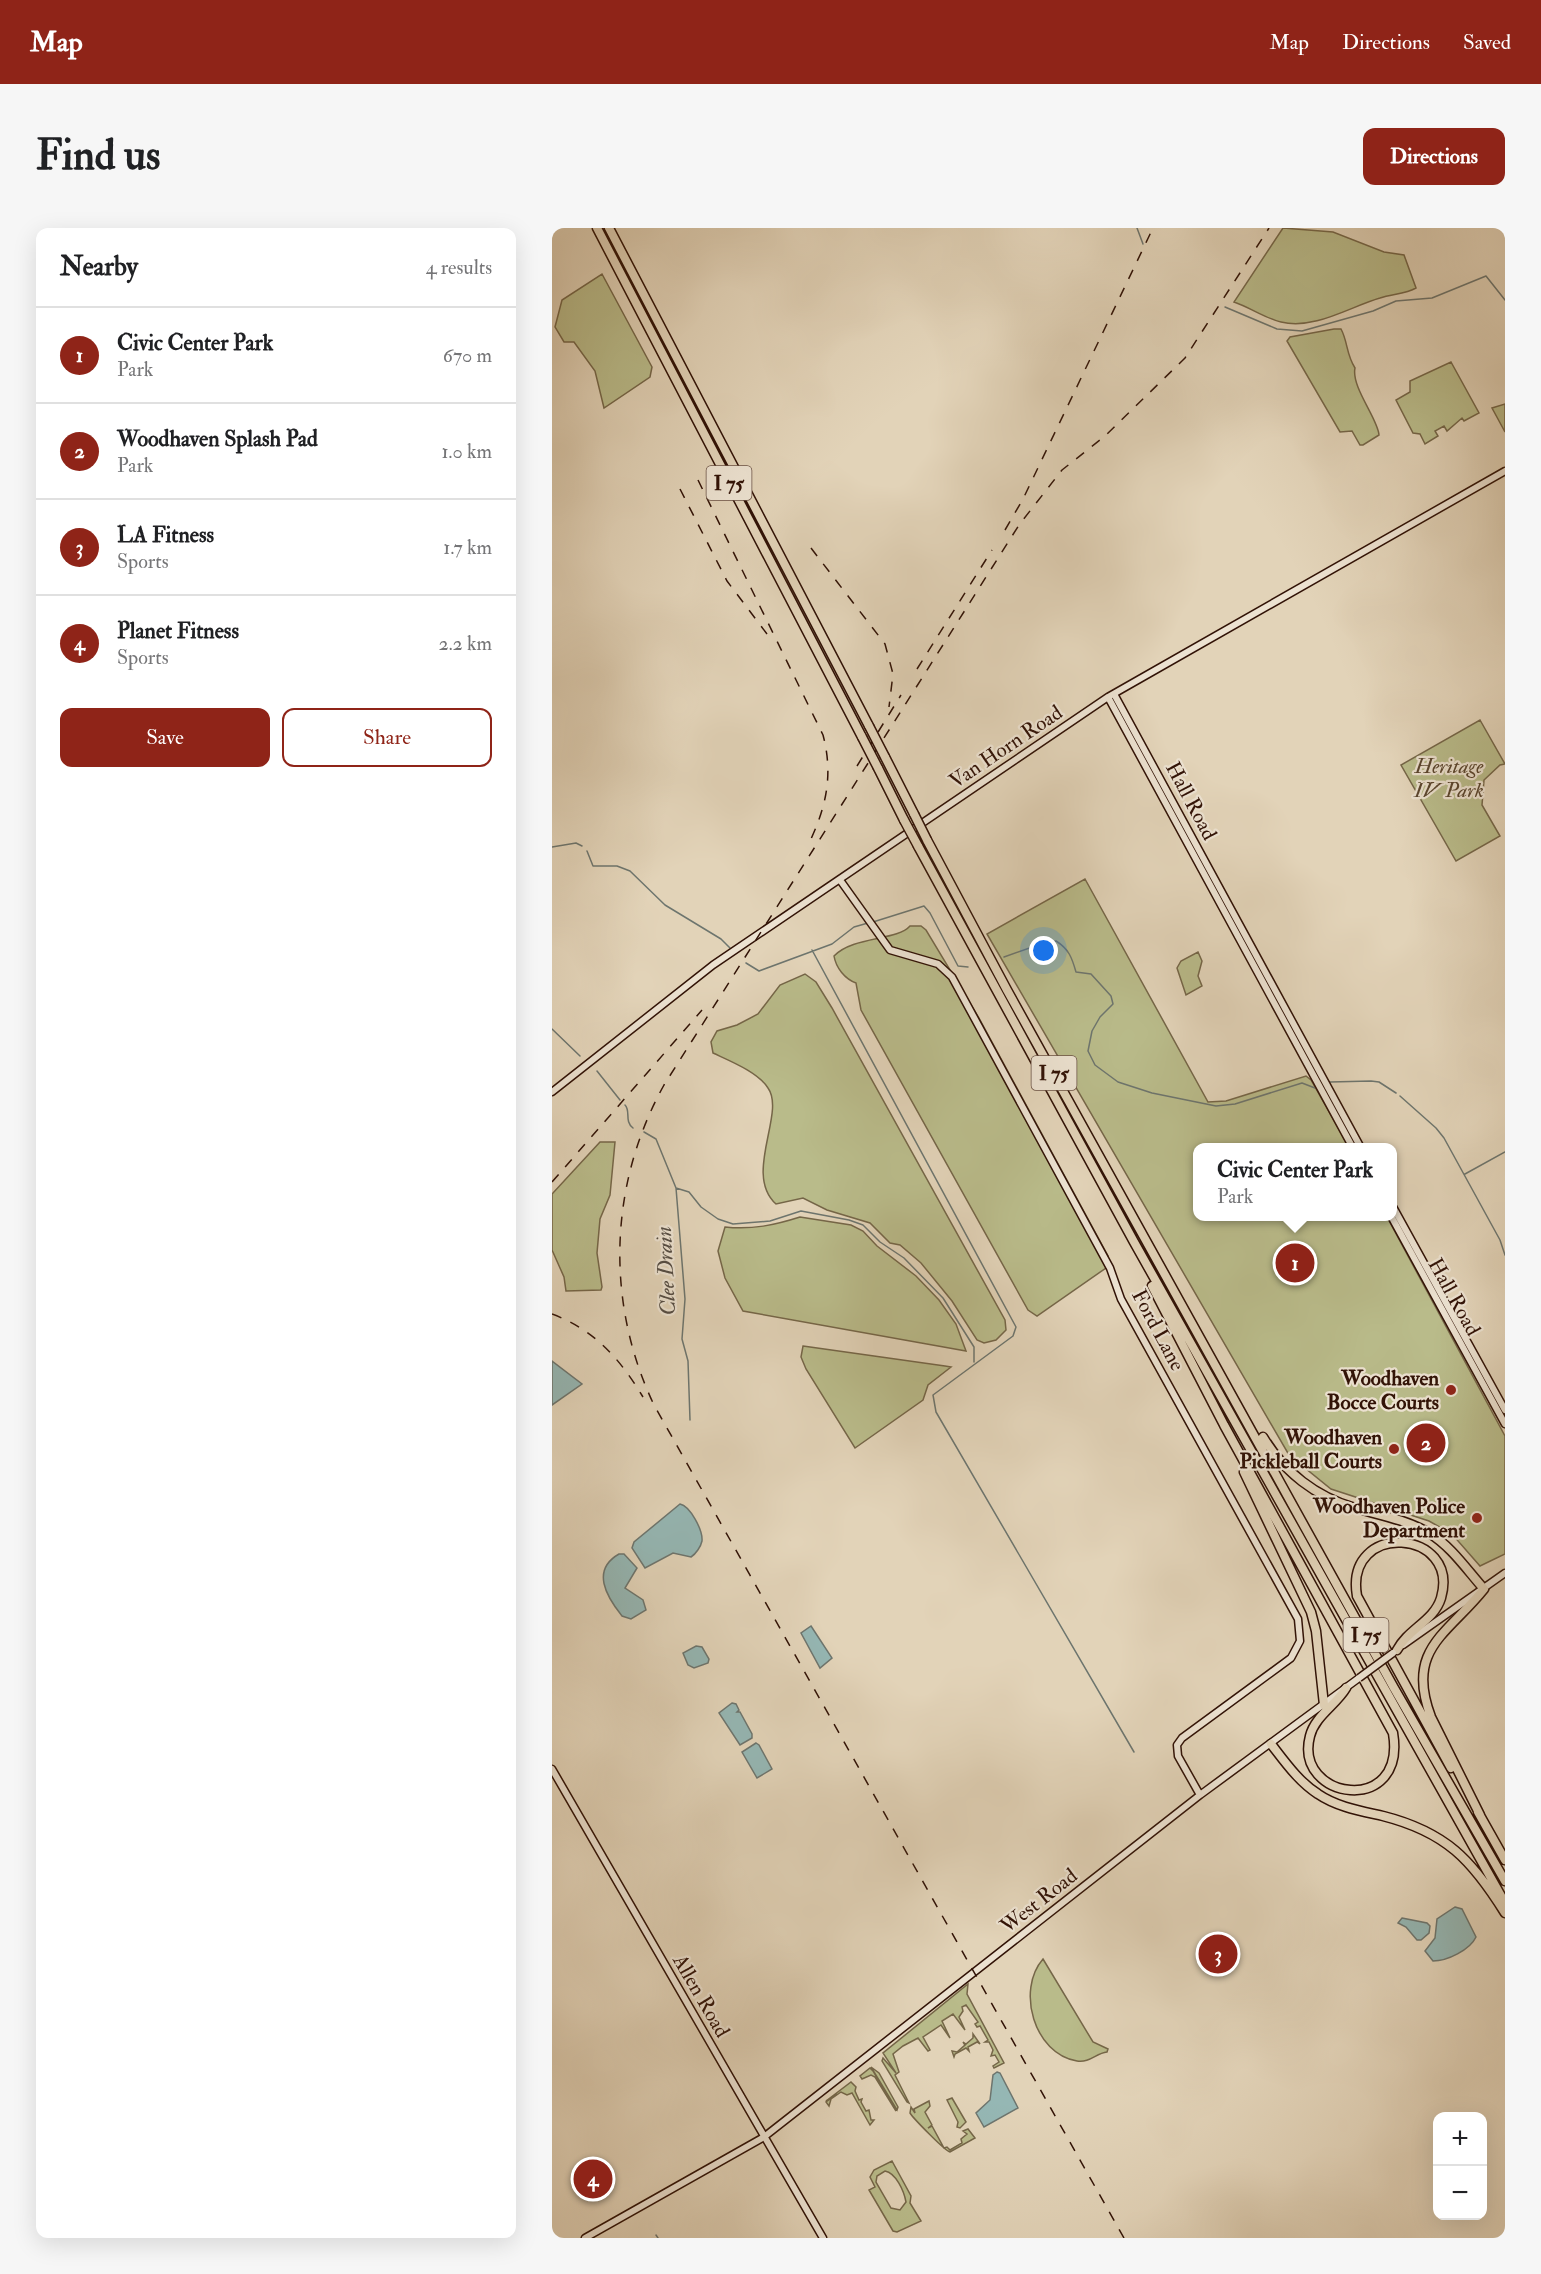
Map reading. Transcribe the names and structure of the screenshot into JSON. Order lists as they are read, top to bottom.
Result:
{
  "streets": {
    "highway": ["I 75"],
    "main road": [
      "Van Horn Road",
      "Hall Road",
      "Ford Lane",
      "West Road",
      "Allen Road"
    ]
  },
  "crossings": [
    ["Van Horn Road", "Hall Road"],
    ["Van Horn Road", "Ford Lane"],
    ["Ford Lane", "West Road"],
    ["West Road", "Allen Road"]
  ],
  "water": ["Clee Drain"],
  "parks": ["Heritage IV Park"],
  "places": ["Woodhaven Bocce Courts", "Woodhaven Pickleball Courts", "Woodhaven Police Department"],
  "page": {
    "header": "Map",
    "nav": ["Map", "Directions", "Saved"],
    "buttons": [
      "Directions",
      ["Save", "Share"]
    ],
    "title": "Find us",
    "heading": ["Nearby", "4 results"],
    "list": [
      {
        "mark": "1",
        "name": "Civic Center Park",
        "note": "Park",
        "value": "670 m"
      },
      {
        "mark": "2",
        "name": "Woodhaven Splash Pad",
        "note": "Park",
        "value": "1.0 km"
      },
      {
        "mark": "3",
        "name": "LA Fitness",
        "note": "Sports",
        "value": "1.7 km"
      },
      {
        "mark": "4",
        "name": "Planet Fitness",
        "note": "Sports",
        "value": "2.2 km"
      }
    ],
    "popup": ["Civic Center Park", "Park"],
    "pins": [
      "1",
      "2",
      "3",
      "4"
    ],
    "map_buttons": ["+", "−"]
  }
}
